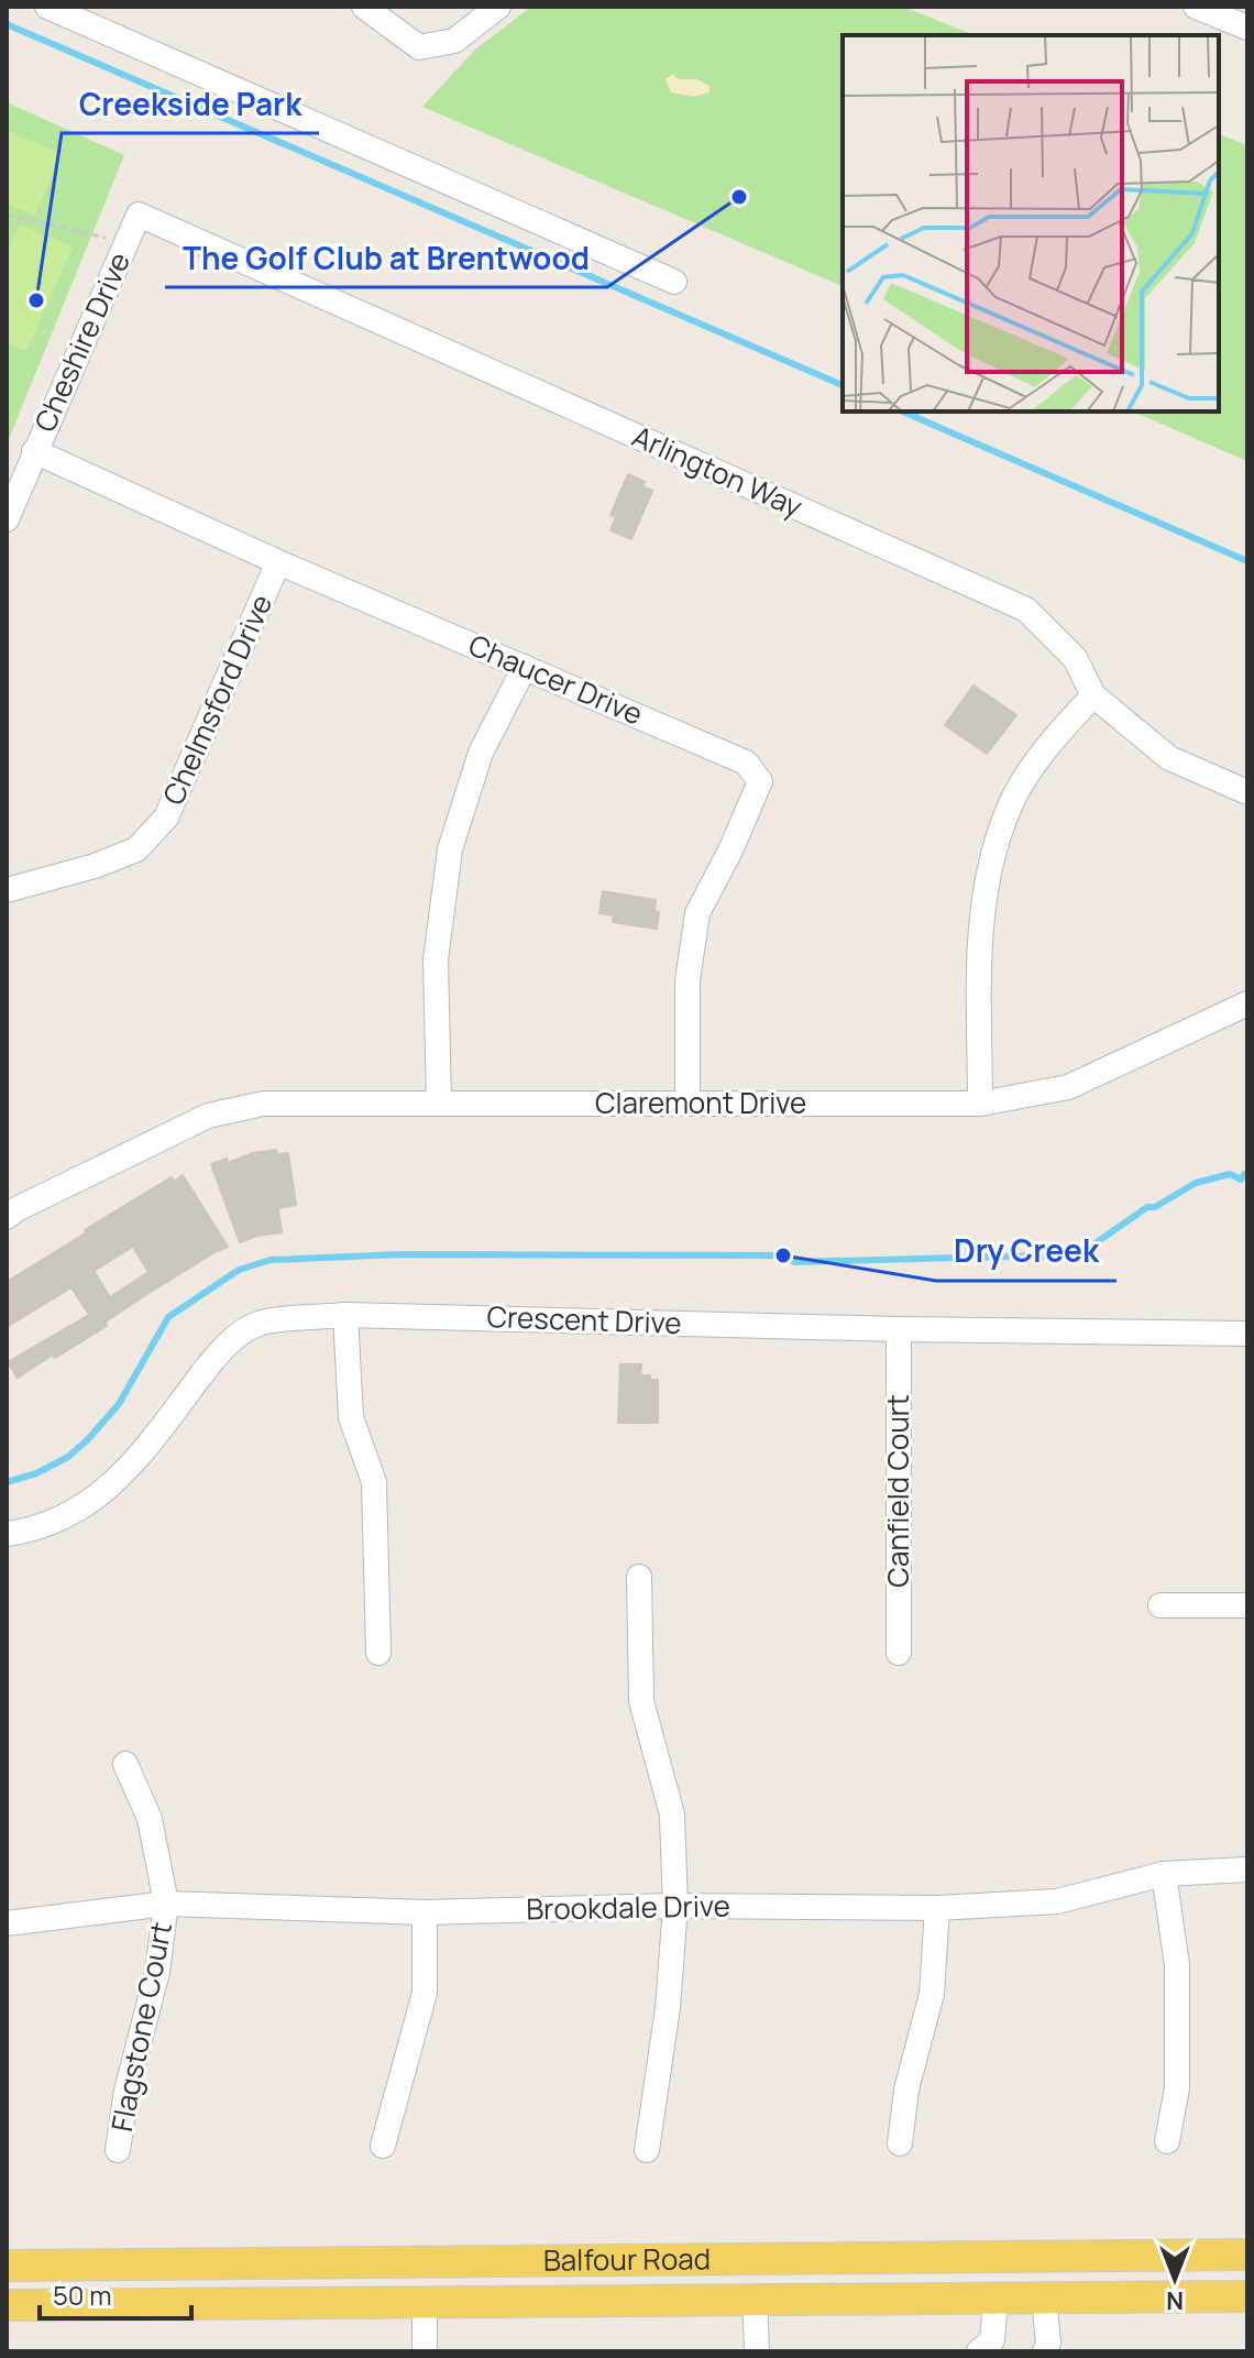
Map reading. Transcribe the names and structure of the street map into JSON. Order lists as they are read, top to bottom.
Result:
{
  "streets": {
    "main road": ["Balfour Road"],
    "street": [
      "Cheshire Drive",
      "Arlington Way",
      "Chaucer Drive",
      "Chelmsford Drive",
      "Claremont Drive",
      "Crescent Drive",
      "Canfield Court",
      "Brookdale Drive",
      "Flagstone Court"
    ]
  },
  "crossings": [
    ["Cheshire Drive", "Arlington Way"],
    ["Cheshire Drive", "Chaucer Drive"],
    ["Chaucer Drive", "Chelmsford Drive"],
    ["Chaucer Drive", "Claremont Drive"],
    ["Crescent Drive", "Canfield Court"],
    ["Brookdale Drive", "Flagstone Court"]
  ],
  "places": ["The Golf Club at Brentwood", "Creekside Park", "Dry Creek"],
  "scale_bar": "50 m",
  "north": "bottom"
}
